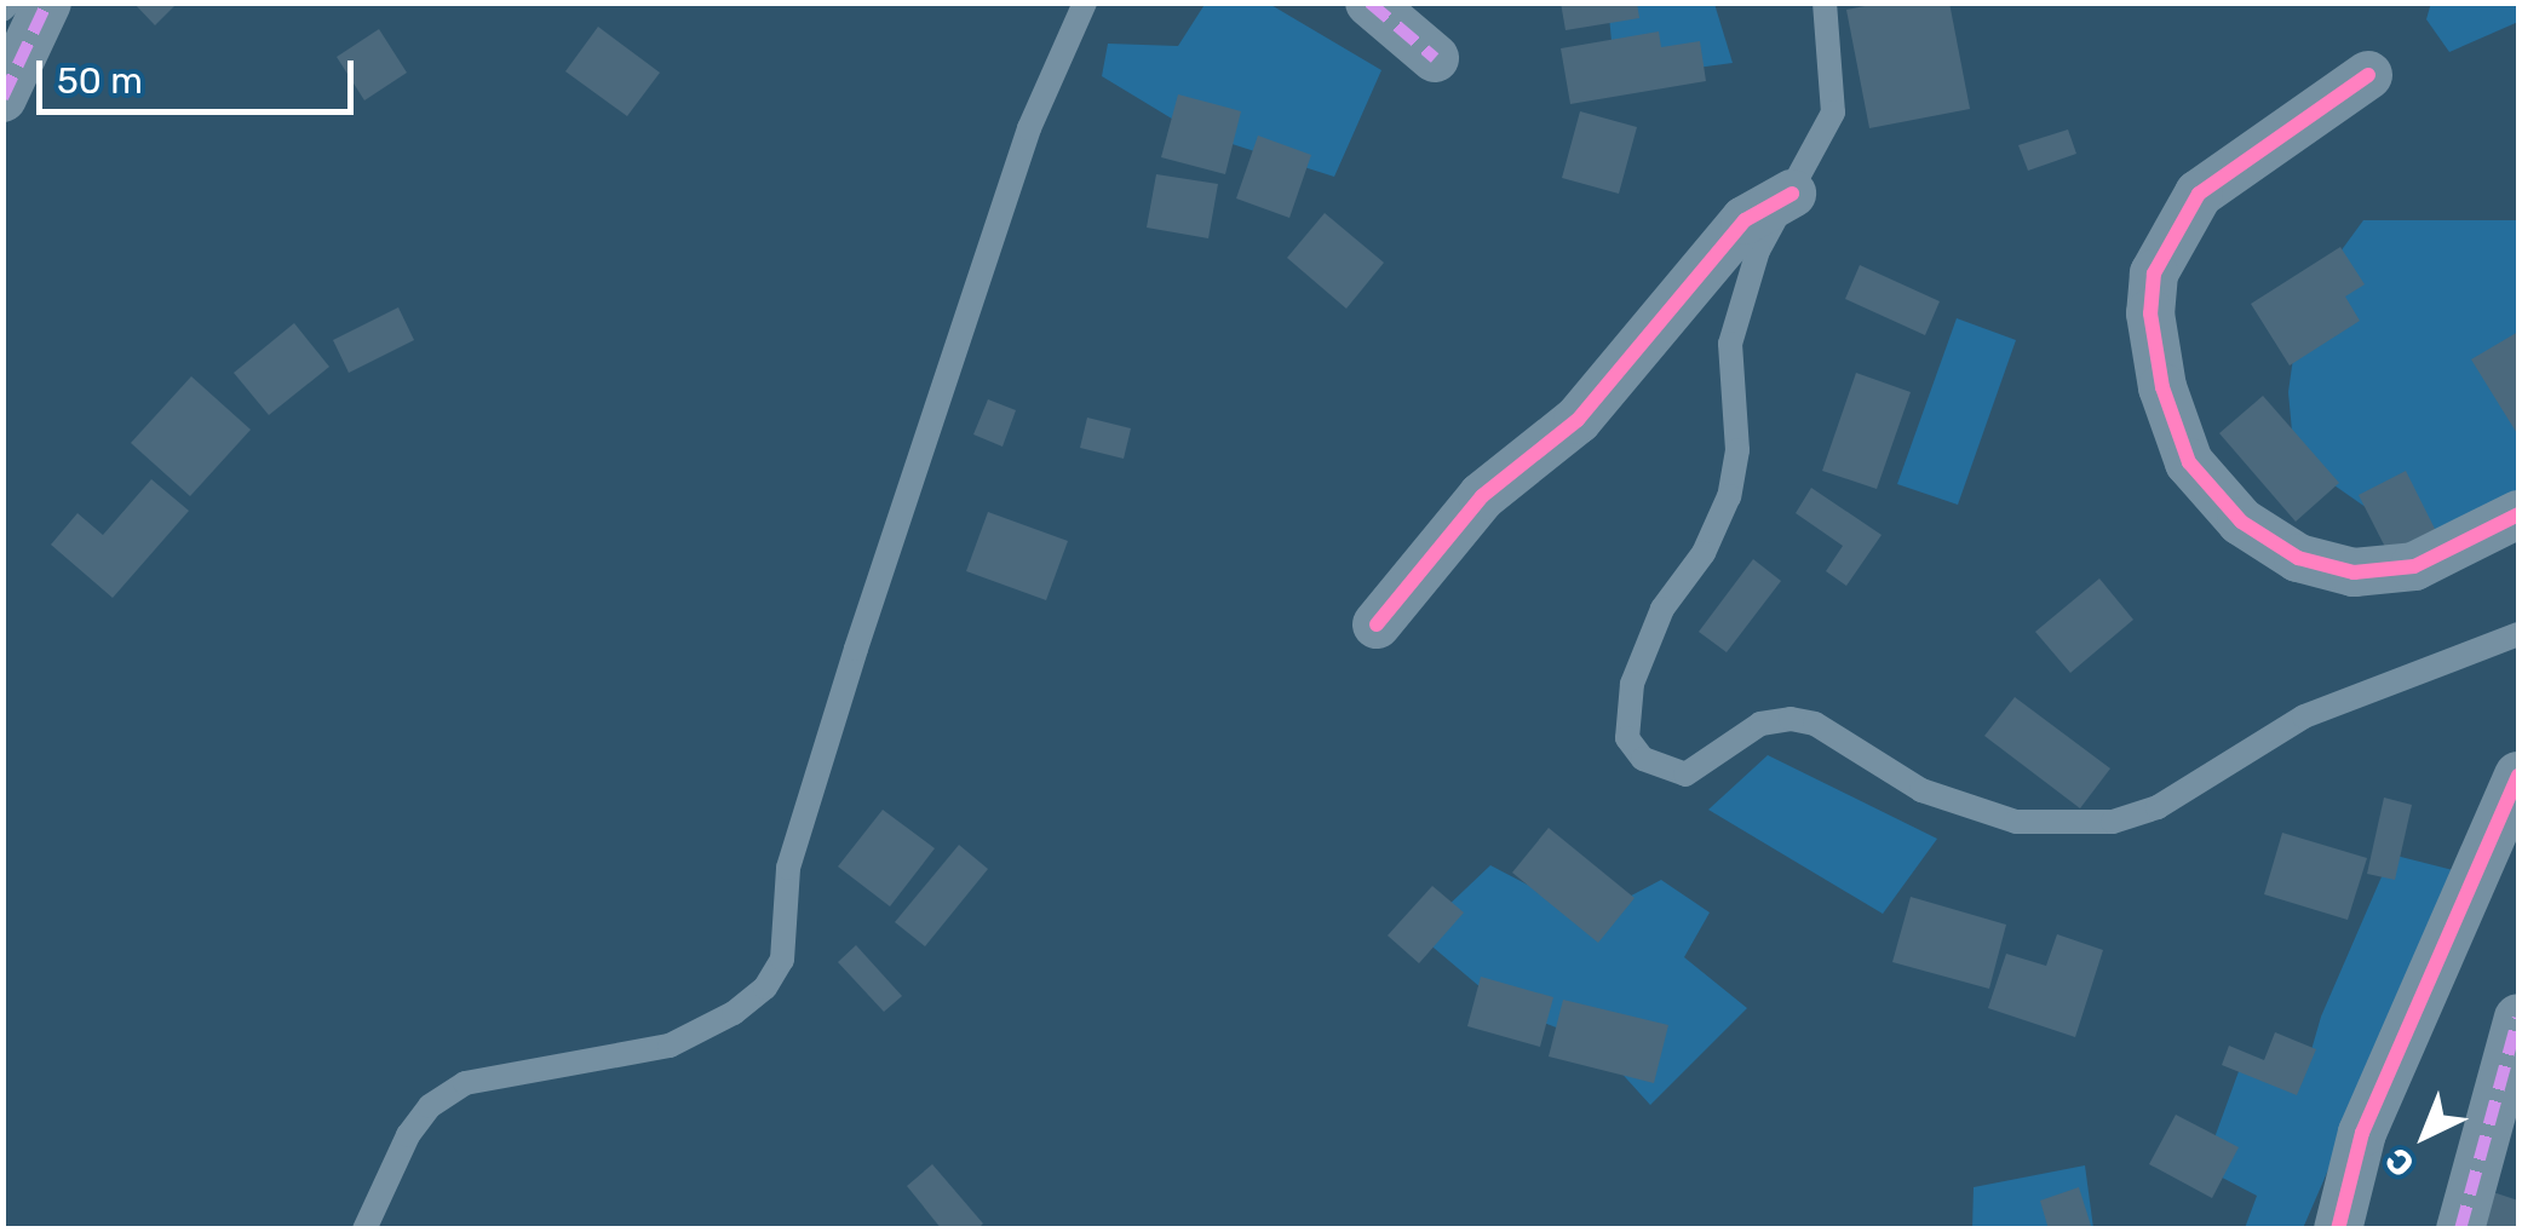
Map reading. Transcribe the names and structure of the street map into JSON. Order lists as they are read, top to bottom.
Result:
{
  "scale_bar": "50 m",
  "north": "bottom left"
}
